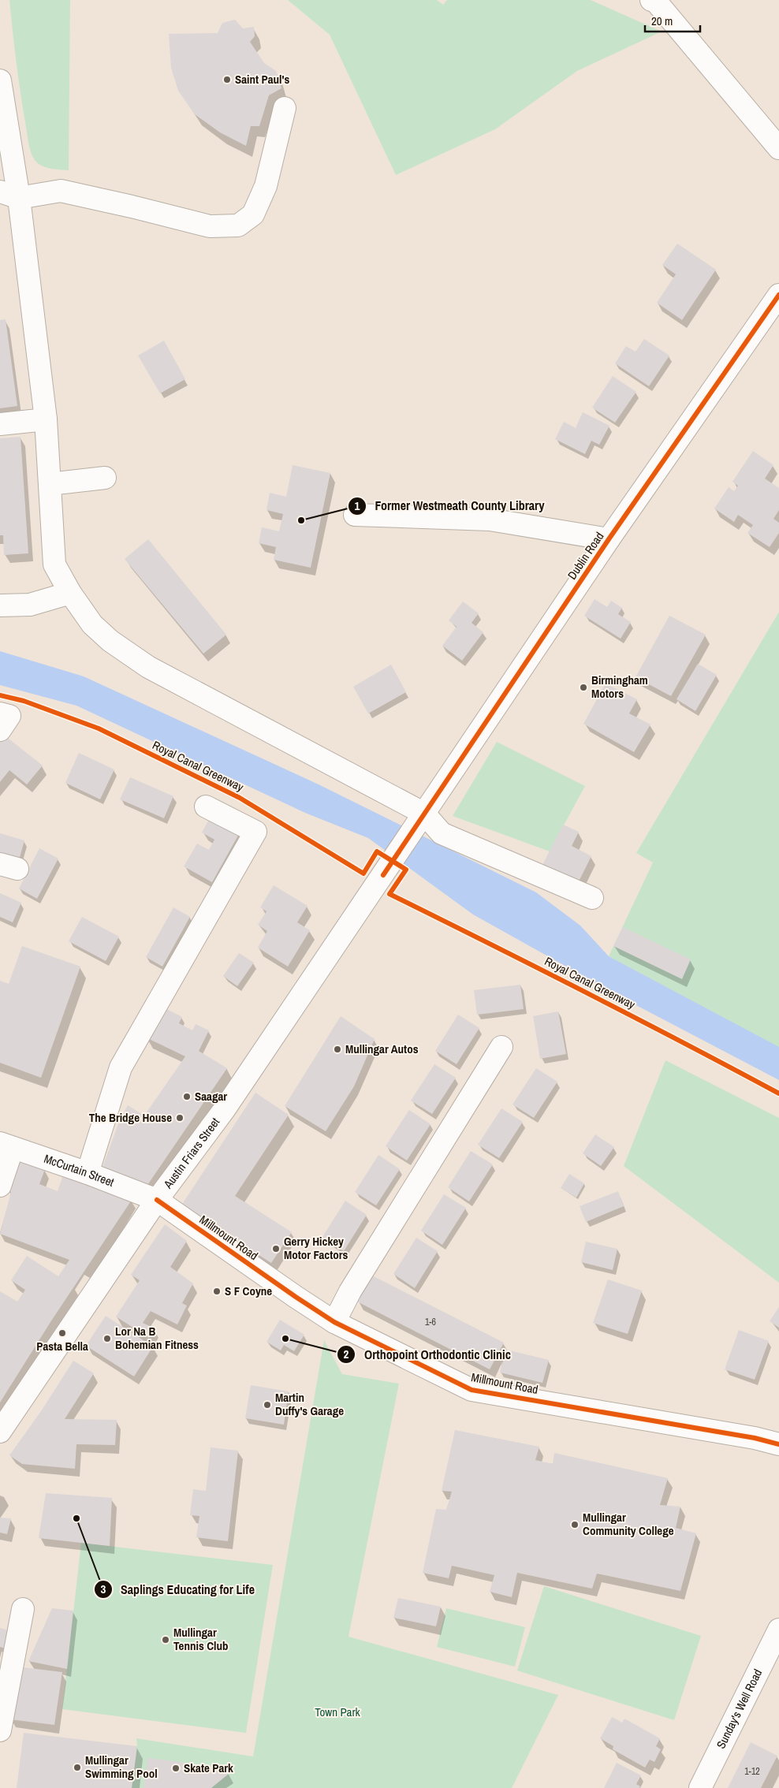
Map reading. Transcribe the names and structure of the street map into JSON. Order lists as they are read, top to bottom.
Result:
{
  "streets": {
    "street": [
      "Dublin Road",
      "Austin Friars Street",
      "McCurtain Street",
      "Millmount Road",
      "Sunday's Well Road"
    ],
    "cycle path": ["Royal Canal Greenway"]
  },
  "crossings": [
    ["Dublin Road", "Austin Friars Street"],
    ["Austin Friars Street", "McCurtain Street"],
    ["Austin Friars Street", "Millmount Road"],
    ["McCurtain Street", "Millmount Road"]
  ],
  "parks": ["Town Park"],
  "places": [
    "Saint Paul's",
    "Former Westmeath County Library",
    "Birmingham Motors",
    "Mullingar Autos",
    "Saagar",
    "The Bridge House",
    "Gerry Hickey Motor Factors",
    "S F Coyne",
    "Pasta Bella",
    "Lor Na B Bohemian Fitness",
    "Orthopoint Orthodontic Clinic",
    "Martin Duffy's Garage",
    "Saplings Educating for Life",
    "Mullingar Community College",
    "Mullingar Tennis Club",
    "Mullingar Swimming Pool",
    "Skate Park"
  ],
  "house_numbers": ["1-6", "1-12"],
  "scale_bar": "20 m"
}
